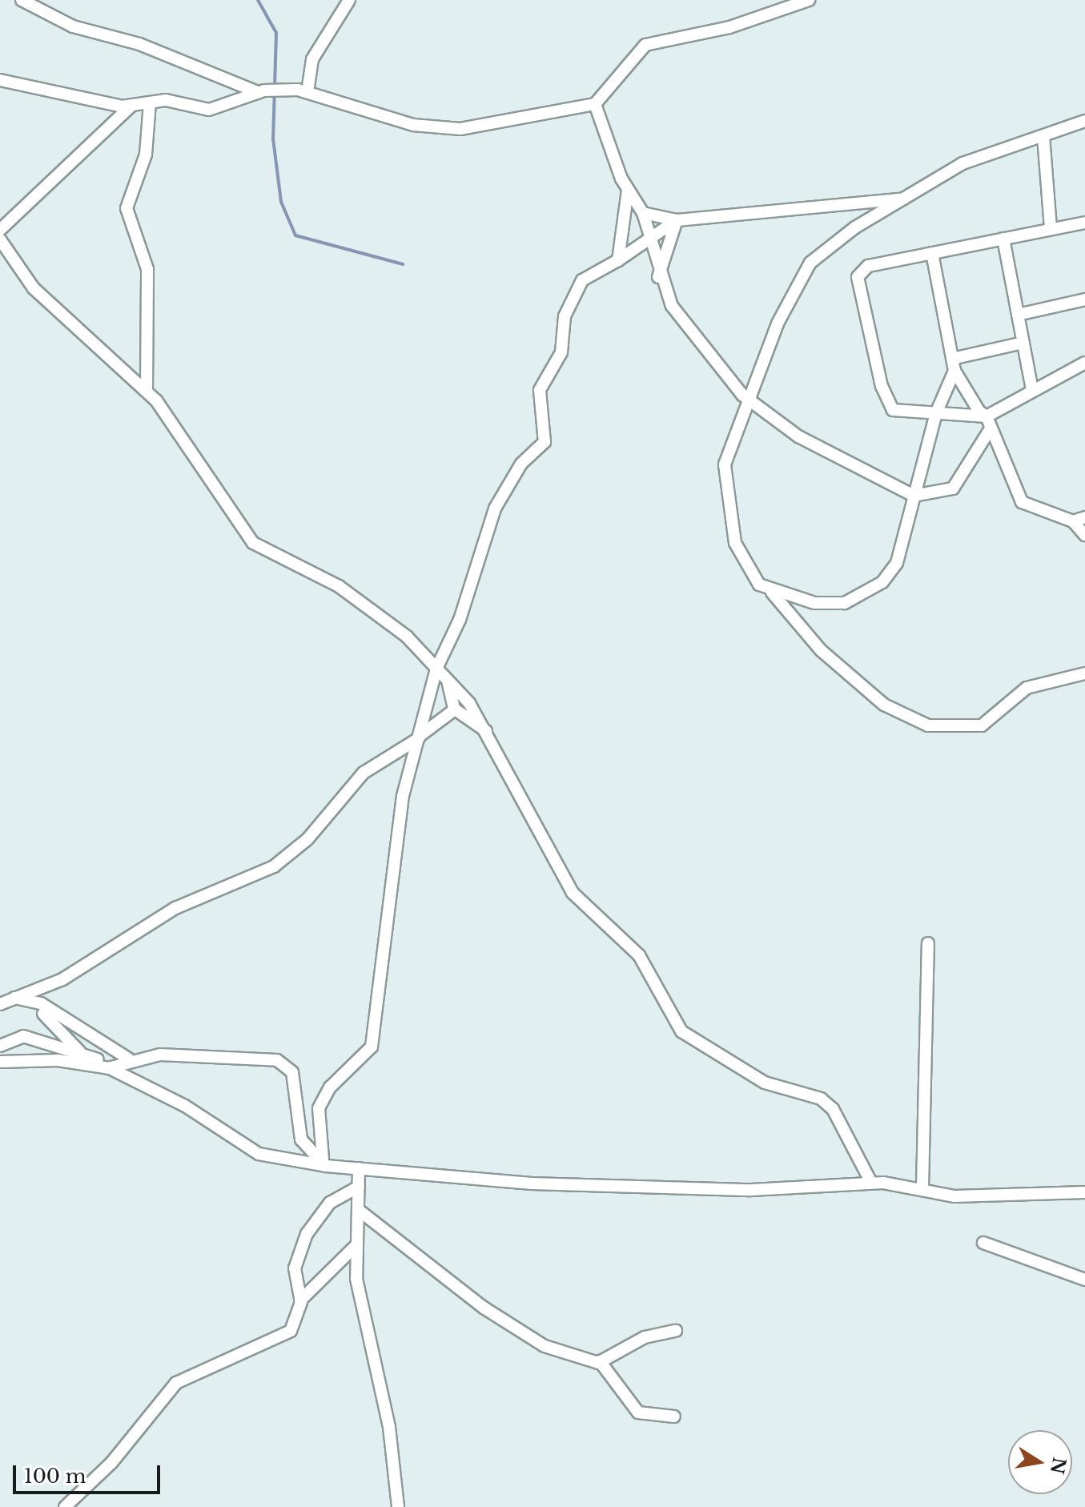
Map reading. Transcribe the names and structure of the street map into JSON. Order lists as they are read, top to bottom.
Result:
{
  "scale_bar": "100 m",
  "north": "right"
}
